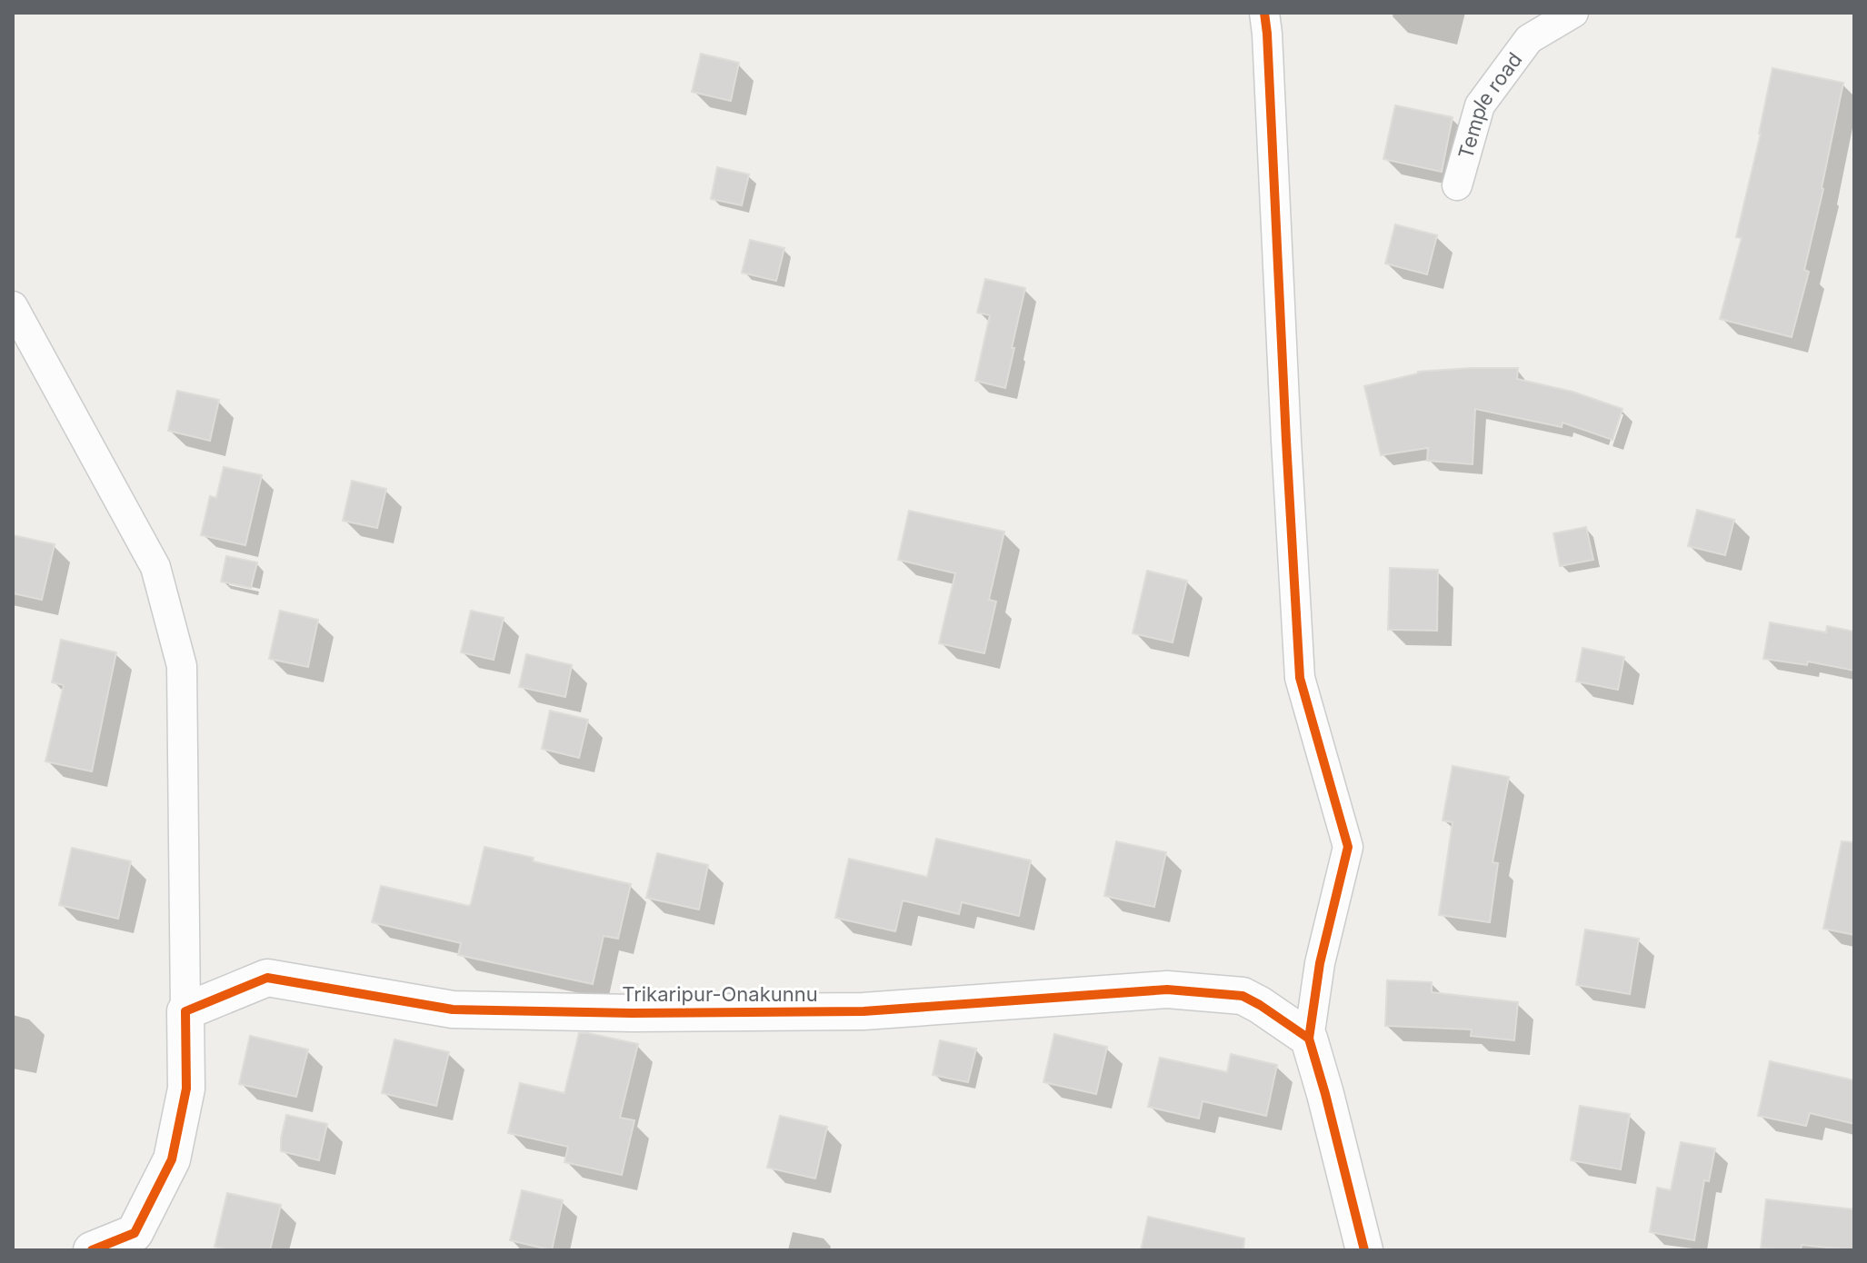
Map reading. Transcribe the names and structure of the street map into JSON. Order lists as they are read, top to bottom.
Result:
{
  "streets": {
    "street": ["Temple road", "Trikaripur-Onakunnu"]
  }
}
